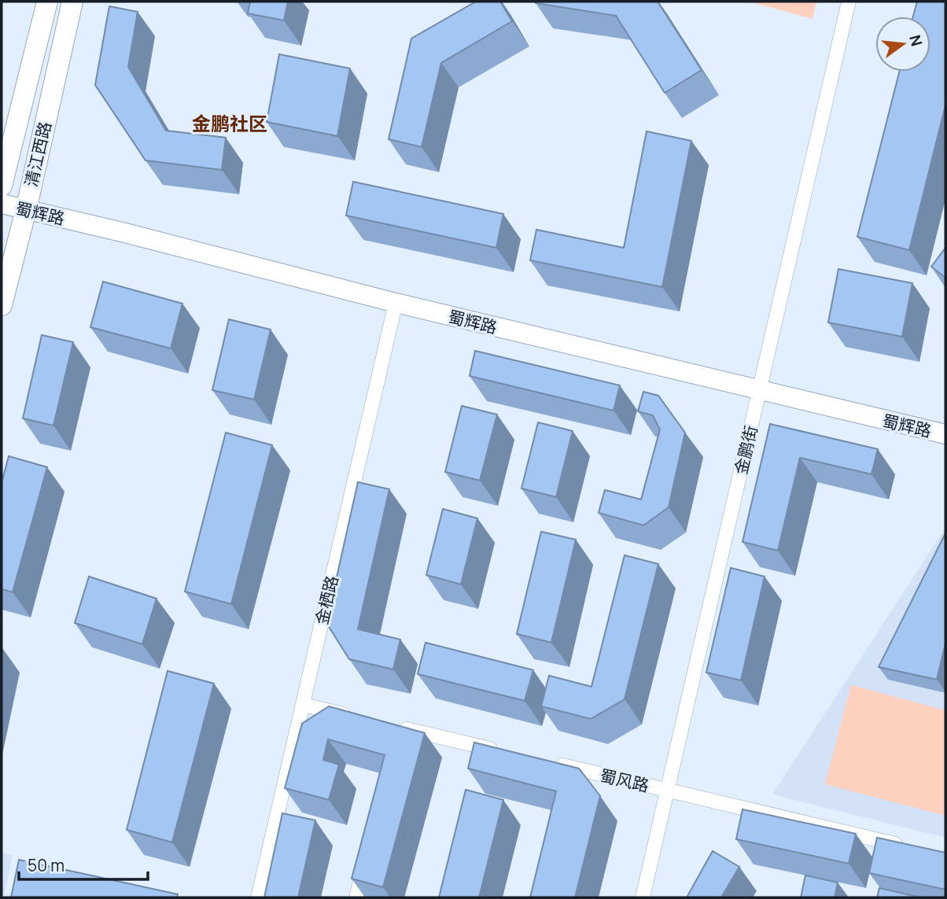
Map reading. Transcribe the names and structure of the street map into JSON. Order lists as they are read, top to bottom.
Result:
{
  "streets": {
    "main road": ["清江西路"],
    "street": [
      "蜀辉路",
      "金鹏街",
      "金栖路",
      "蜀风路"
    ]
  },
  "crossings": [
    ["清江西路", "蜀辉路"],
    ["蜀辉路", "金鹏街"],
    ["蜀辉路", "金栖路"],
    ["金鹏街", "蜀风路"]
  ],
  "districts": ["金鹏社区"],
  "scale_bar": "50 m",
  "north": "right"
}
